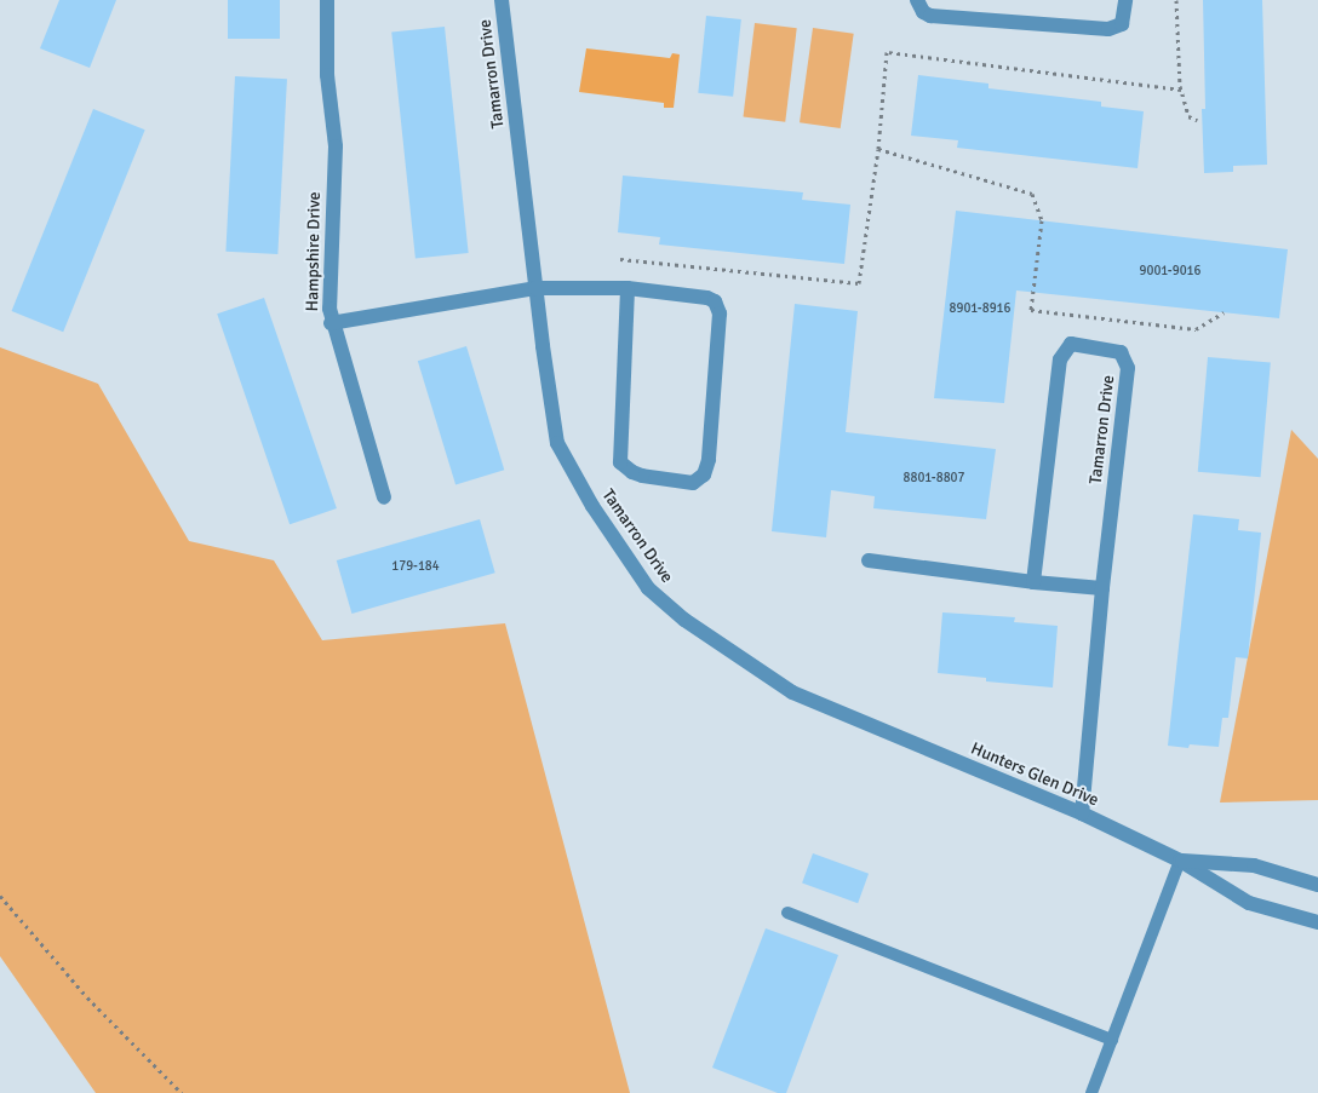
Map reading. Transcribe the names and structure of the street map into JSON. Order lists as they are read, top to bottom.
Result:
{
  "streets": {
    "street": ["Tamarron Drive", "Hampshire Drive", "Hunters Glen Drive"]
  },
  "crossings": [
    ["Tamarron Drive", "Hampshire Drive"],
    ["Tamarron Drive", "Hunters Glen Drive"]
  ],
  "house_numbers": [
    "9001-9016",
    "8901-8916",
    "8801-8807",
    "179-184"
  ]
}
